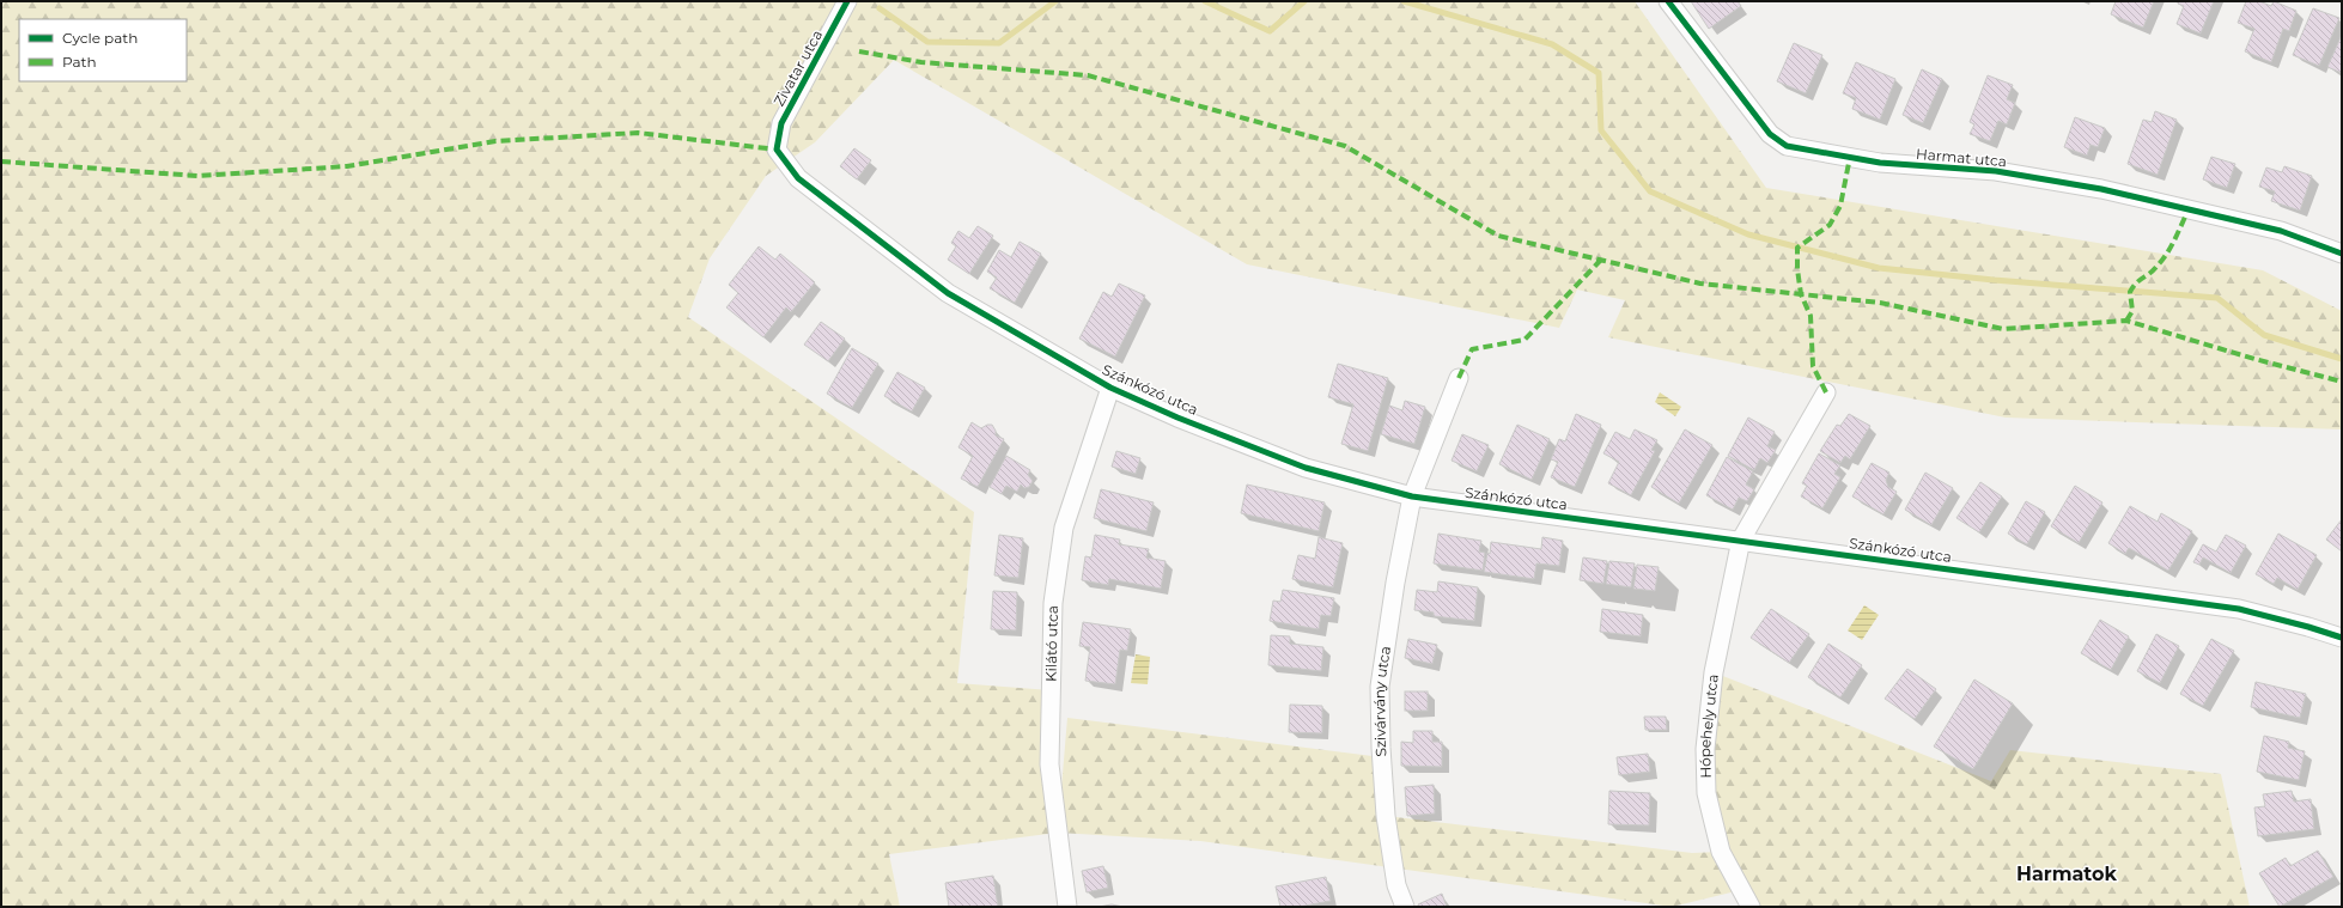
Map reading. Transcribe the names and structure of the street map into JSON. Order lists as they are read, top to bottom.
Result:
{
  "streets": {
    "street": [
      "Zivatar utca",
      "Harmat utca",
      "Szánkózó utca",
      "Kilátó utca",
      "Szivárvány utca",
      "Hópehely utca"
    ]
  },
  "crossings": [
    ["Zivatar utca", "Szánkózó utca"],
    ["Szánkózó utca", "Kilátó utca"],
    ["Szánkózó utca", "Szivárvány utca"],
    ["Szánkózó utca", "Hópehely utca"]
  ],
  "districts": ["Harmatok"],
  "legend": ["Cycle path", "Path"]
}
